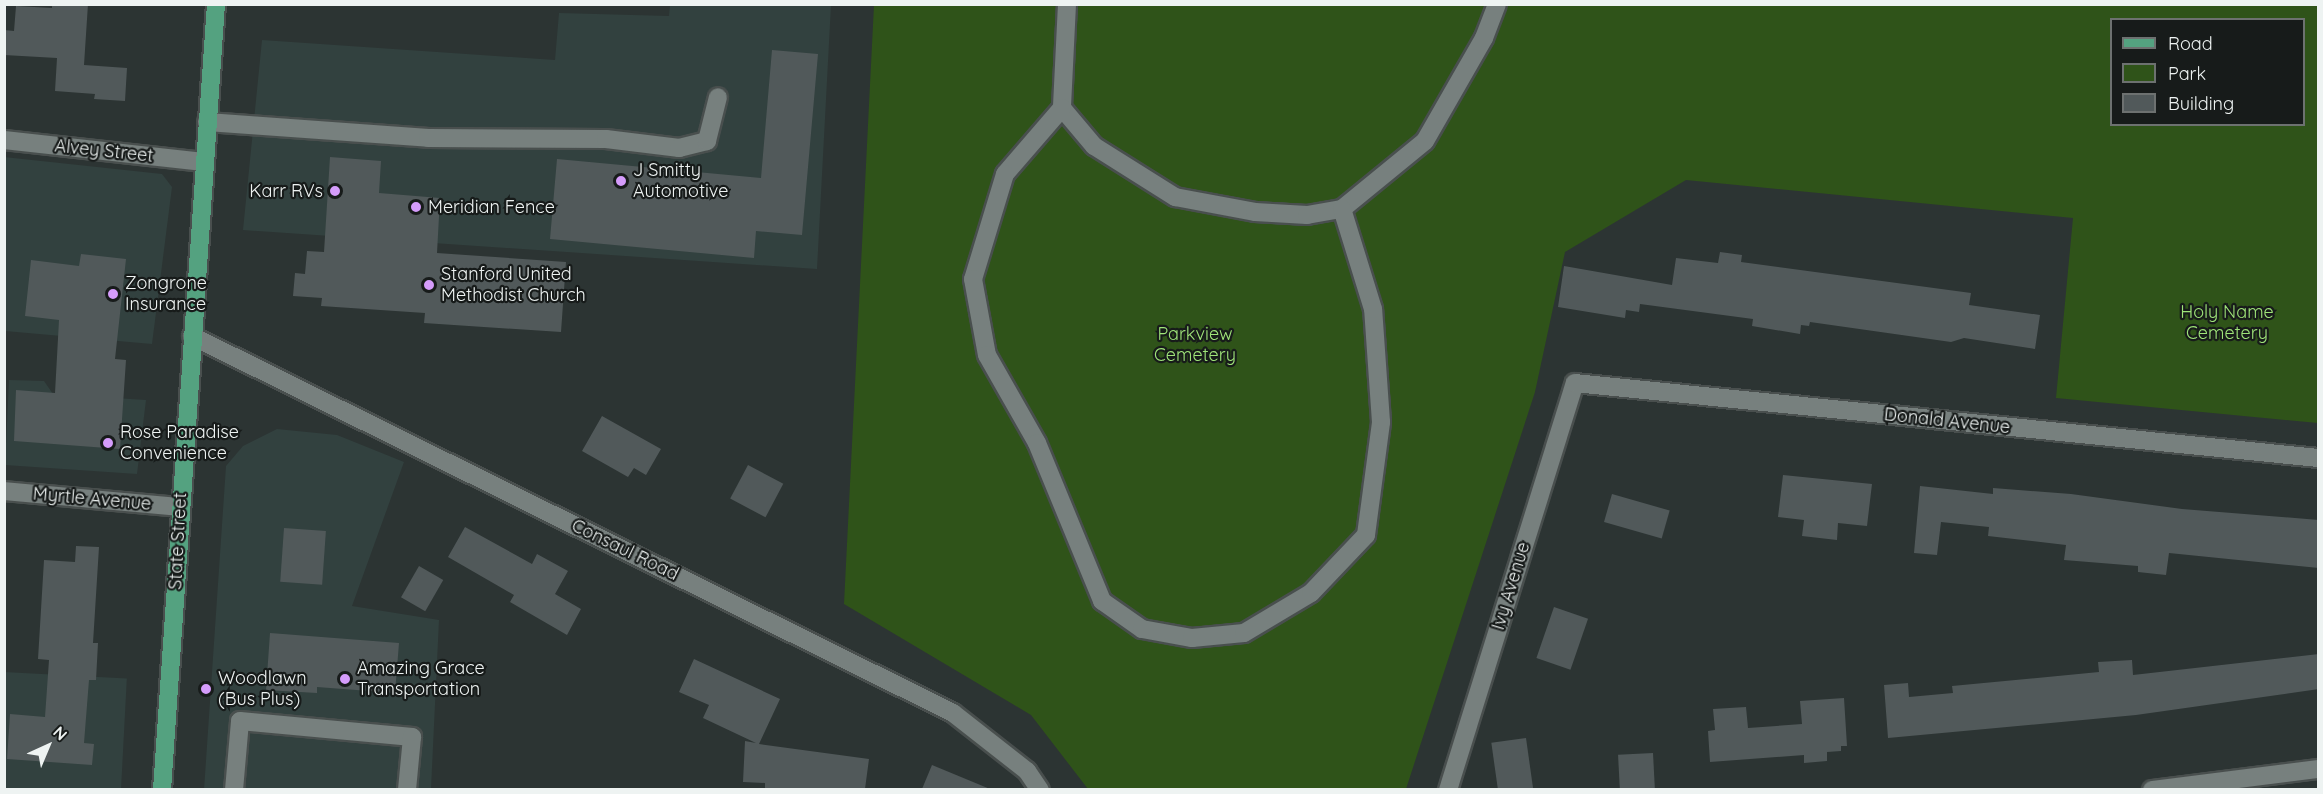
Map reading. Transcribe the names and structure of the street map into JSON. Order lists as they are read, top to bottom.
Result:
{
  "streets": {
    "main road": ["State Street"],
    "street": [
      "Alvey Street",
      "Donald Avenue",
      "Myrtle Avenue",
      "Consaul Road",
      "Ivy Avenue"
    ]
  },
  "crossings": [
    ["Alvey Street", "State Street"],
    ["Donald Avenue", "Ivy Avenue"],
    ["Myrtle Avenue", "State Street"],
    ["State Street", "Consaul Road"]
  ],
  "parks": ["Holy Name Cemetery", "Parkview Cemetery"],
  "places": [
    "J Smitty Automotive",
    "Karr RVs",
    "Meridian Fence",
    "Stanford United Methodist Church",
    "Zongrone Insurance",
    "Rose Paradise Convenience",
    "Amazing Grace Transportation",
    "Woodlawn (Bus Plus)"
  ],
  "legend": ["Road", "Park", "Building"],
  "north": "top right"
}
